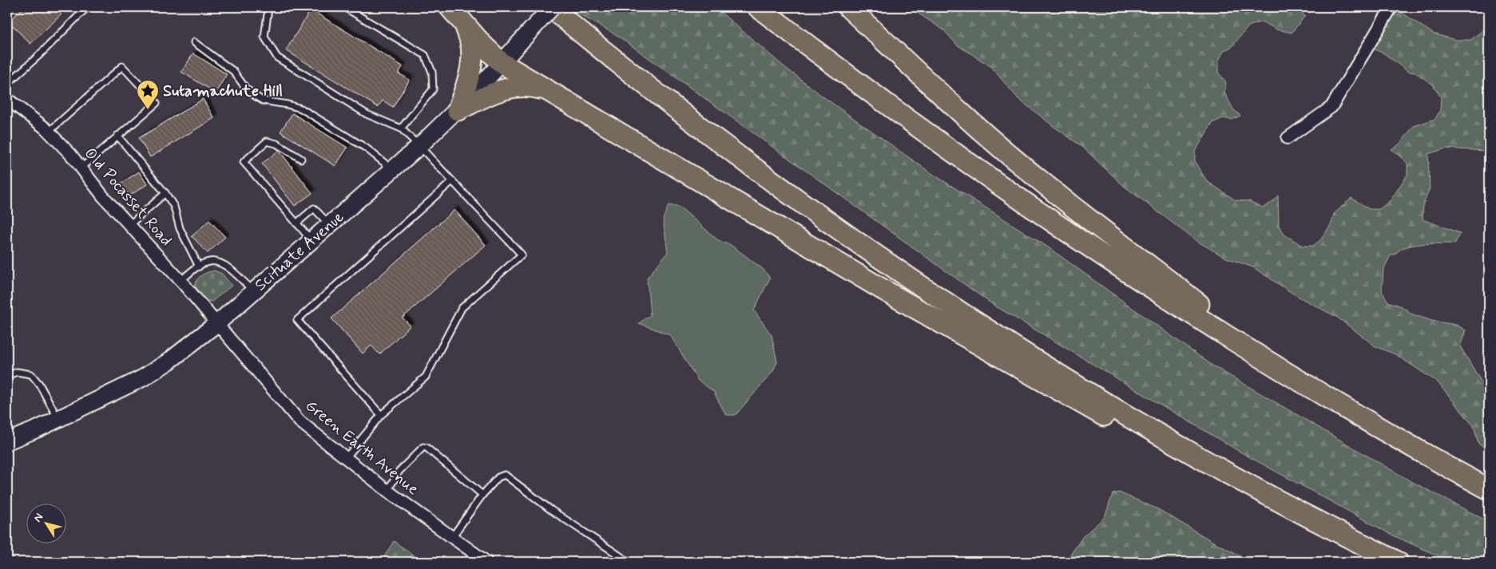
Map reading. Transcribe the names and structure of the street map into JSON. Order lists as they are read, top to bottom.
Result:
{
  "streets": {
    "main road": ["Scituate Avenue"],
    "street": ["Old Pocasset Road", "Green Earth Avenue"]
  },
  "crossings": [
    ["Old Pocasset Road", "Scituate Avenue"],
    ["Old Pocasset Road", "Green Earth Avenue"],
    ["Scituate Avenue", "Green Earth Avenue"]
  ],
  "places": {
    "place": ["Sutamachute Hill"]
  },
  "north": "top left"
}
